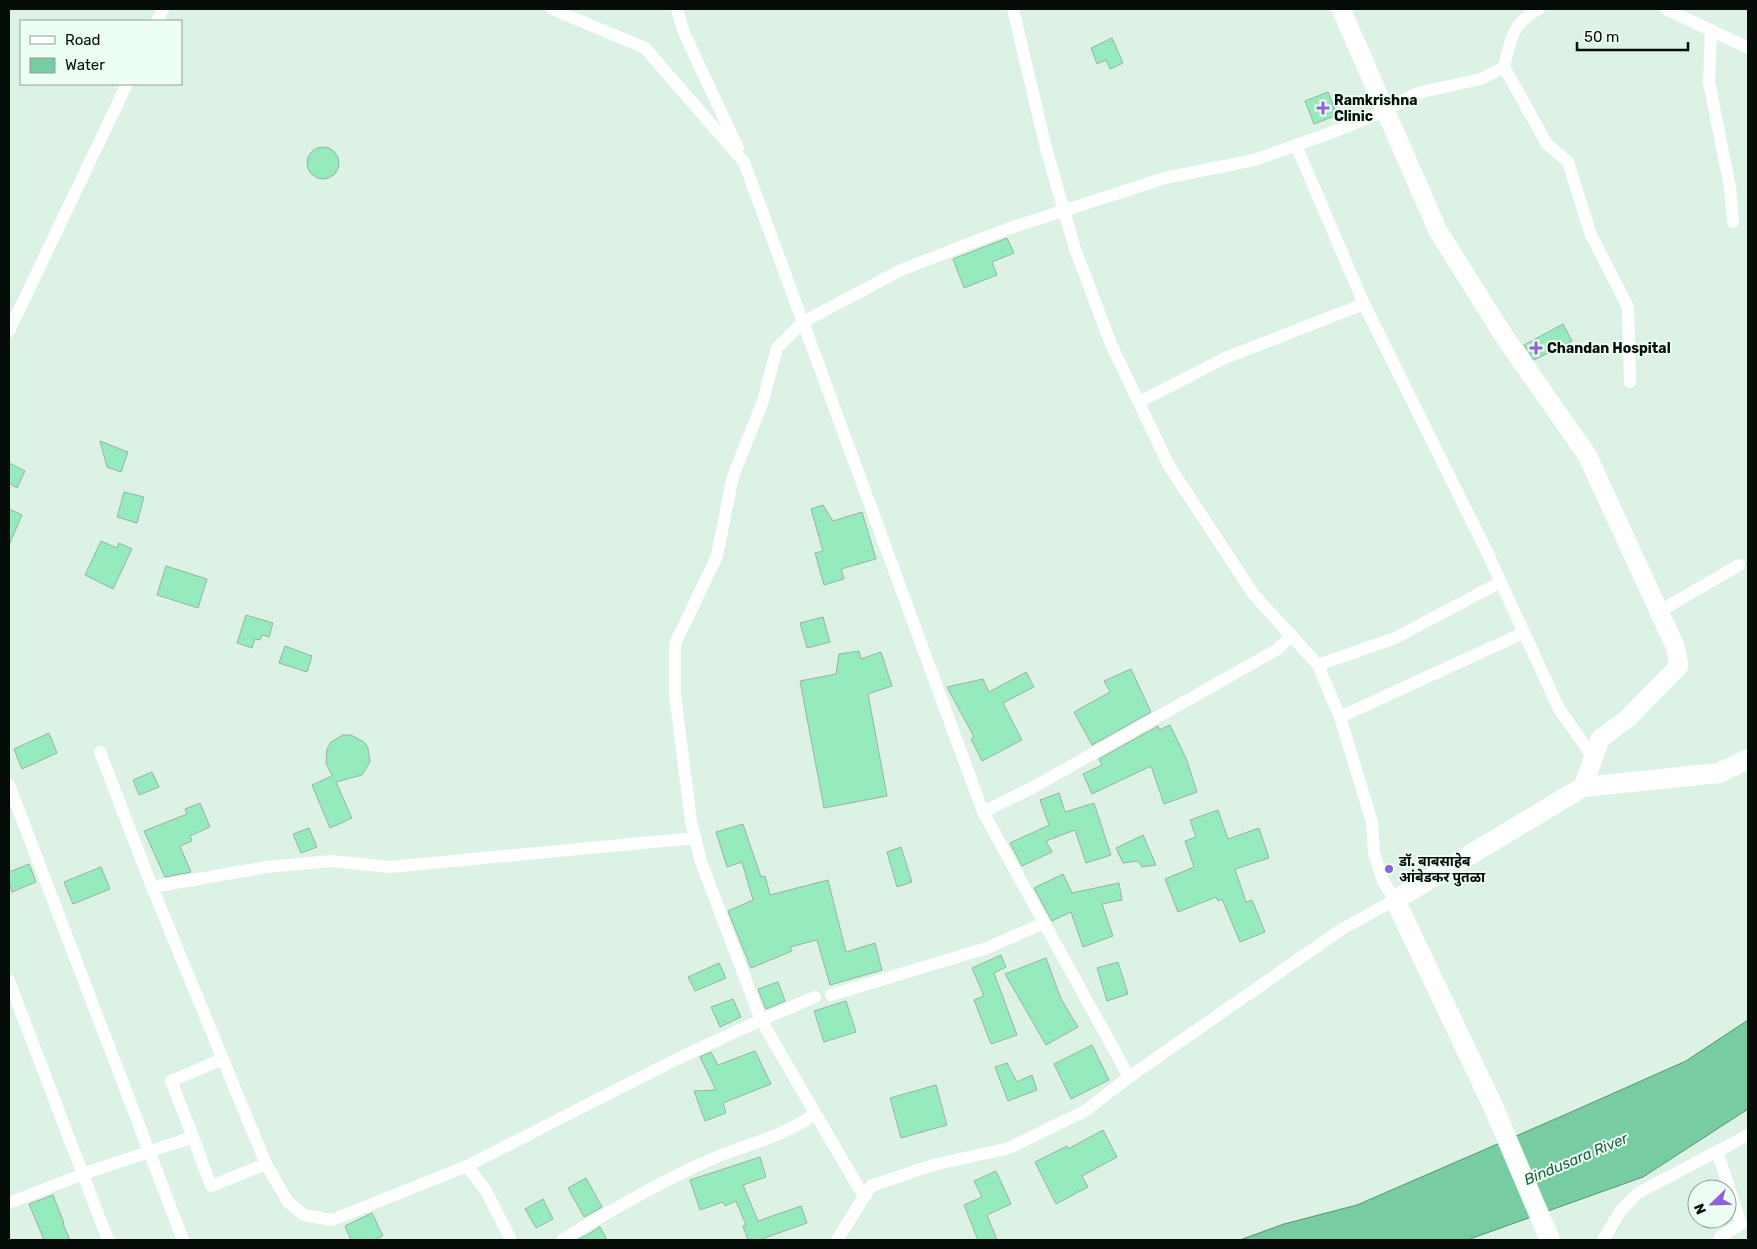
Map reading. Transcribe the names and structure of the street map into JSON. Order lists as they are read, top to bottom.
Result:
{
  "water": ["Bindusara River"],
  "places": {
    "health": ["Ramkrishna Clinic", "Chandan Hospital"],
    "other": ["डॉ. बाबसाहेब आंबेडकर पुतळा"]
  },
  "legend": ["Road", "Water"],
  "scale_bar": "50 m",
  "north": "bottom left"
}
